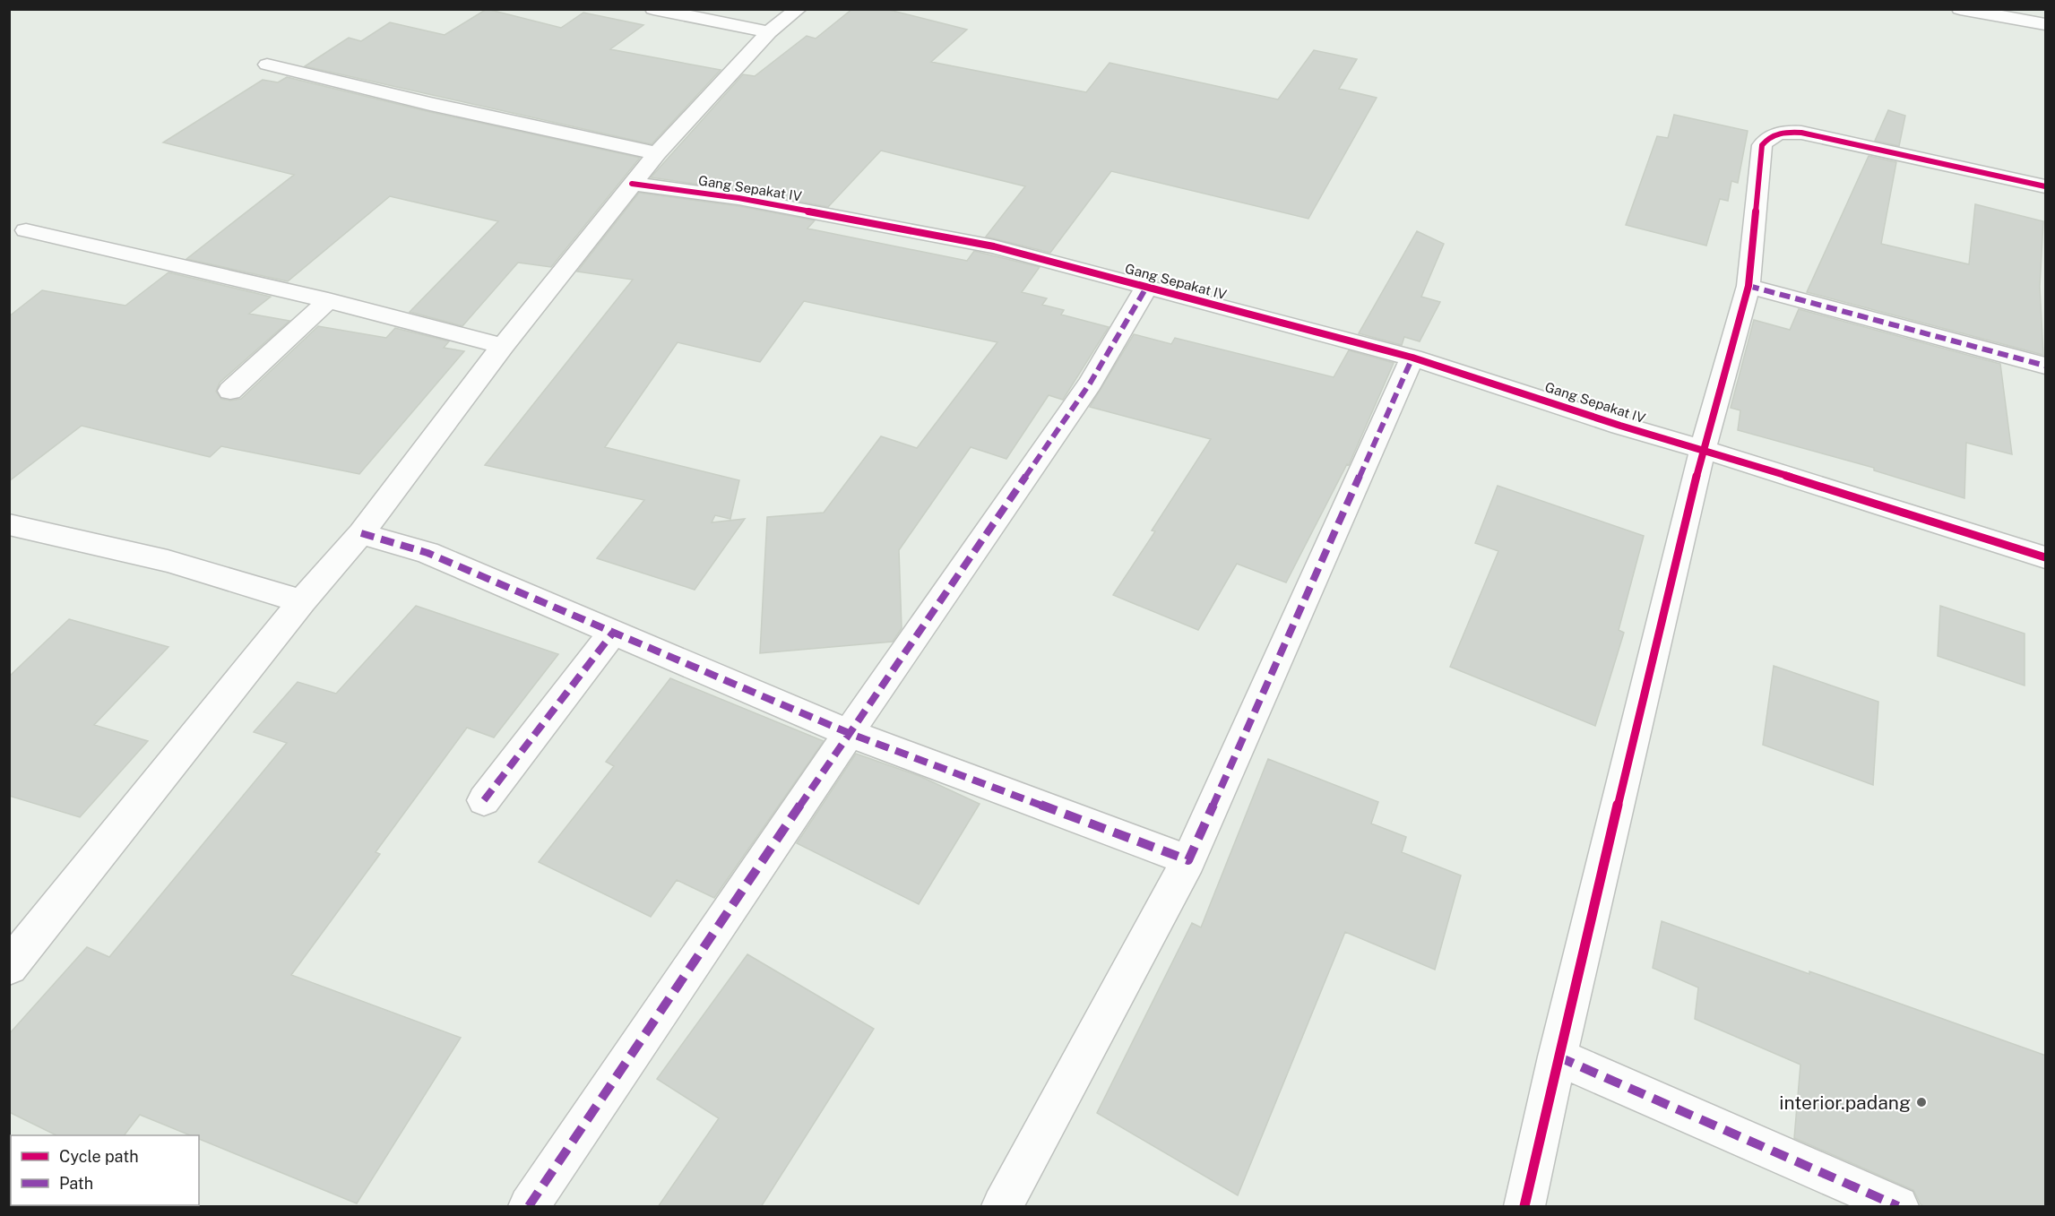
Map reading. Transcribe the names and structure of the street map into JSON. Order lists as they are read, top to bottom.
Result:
{
  "streets": {
    "street": ["Gang Sepakat IV"]
  },
  "places": ["interior.padang"],
  "legend": ["Cycle path", "Path"]
}
